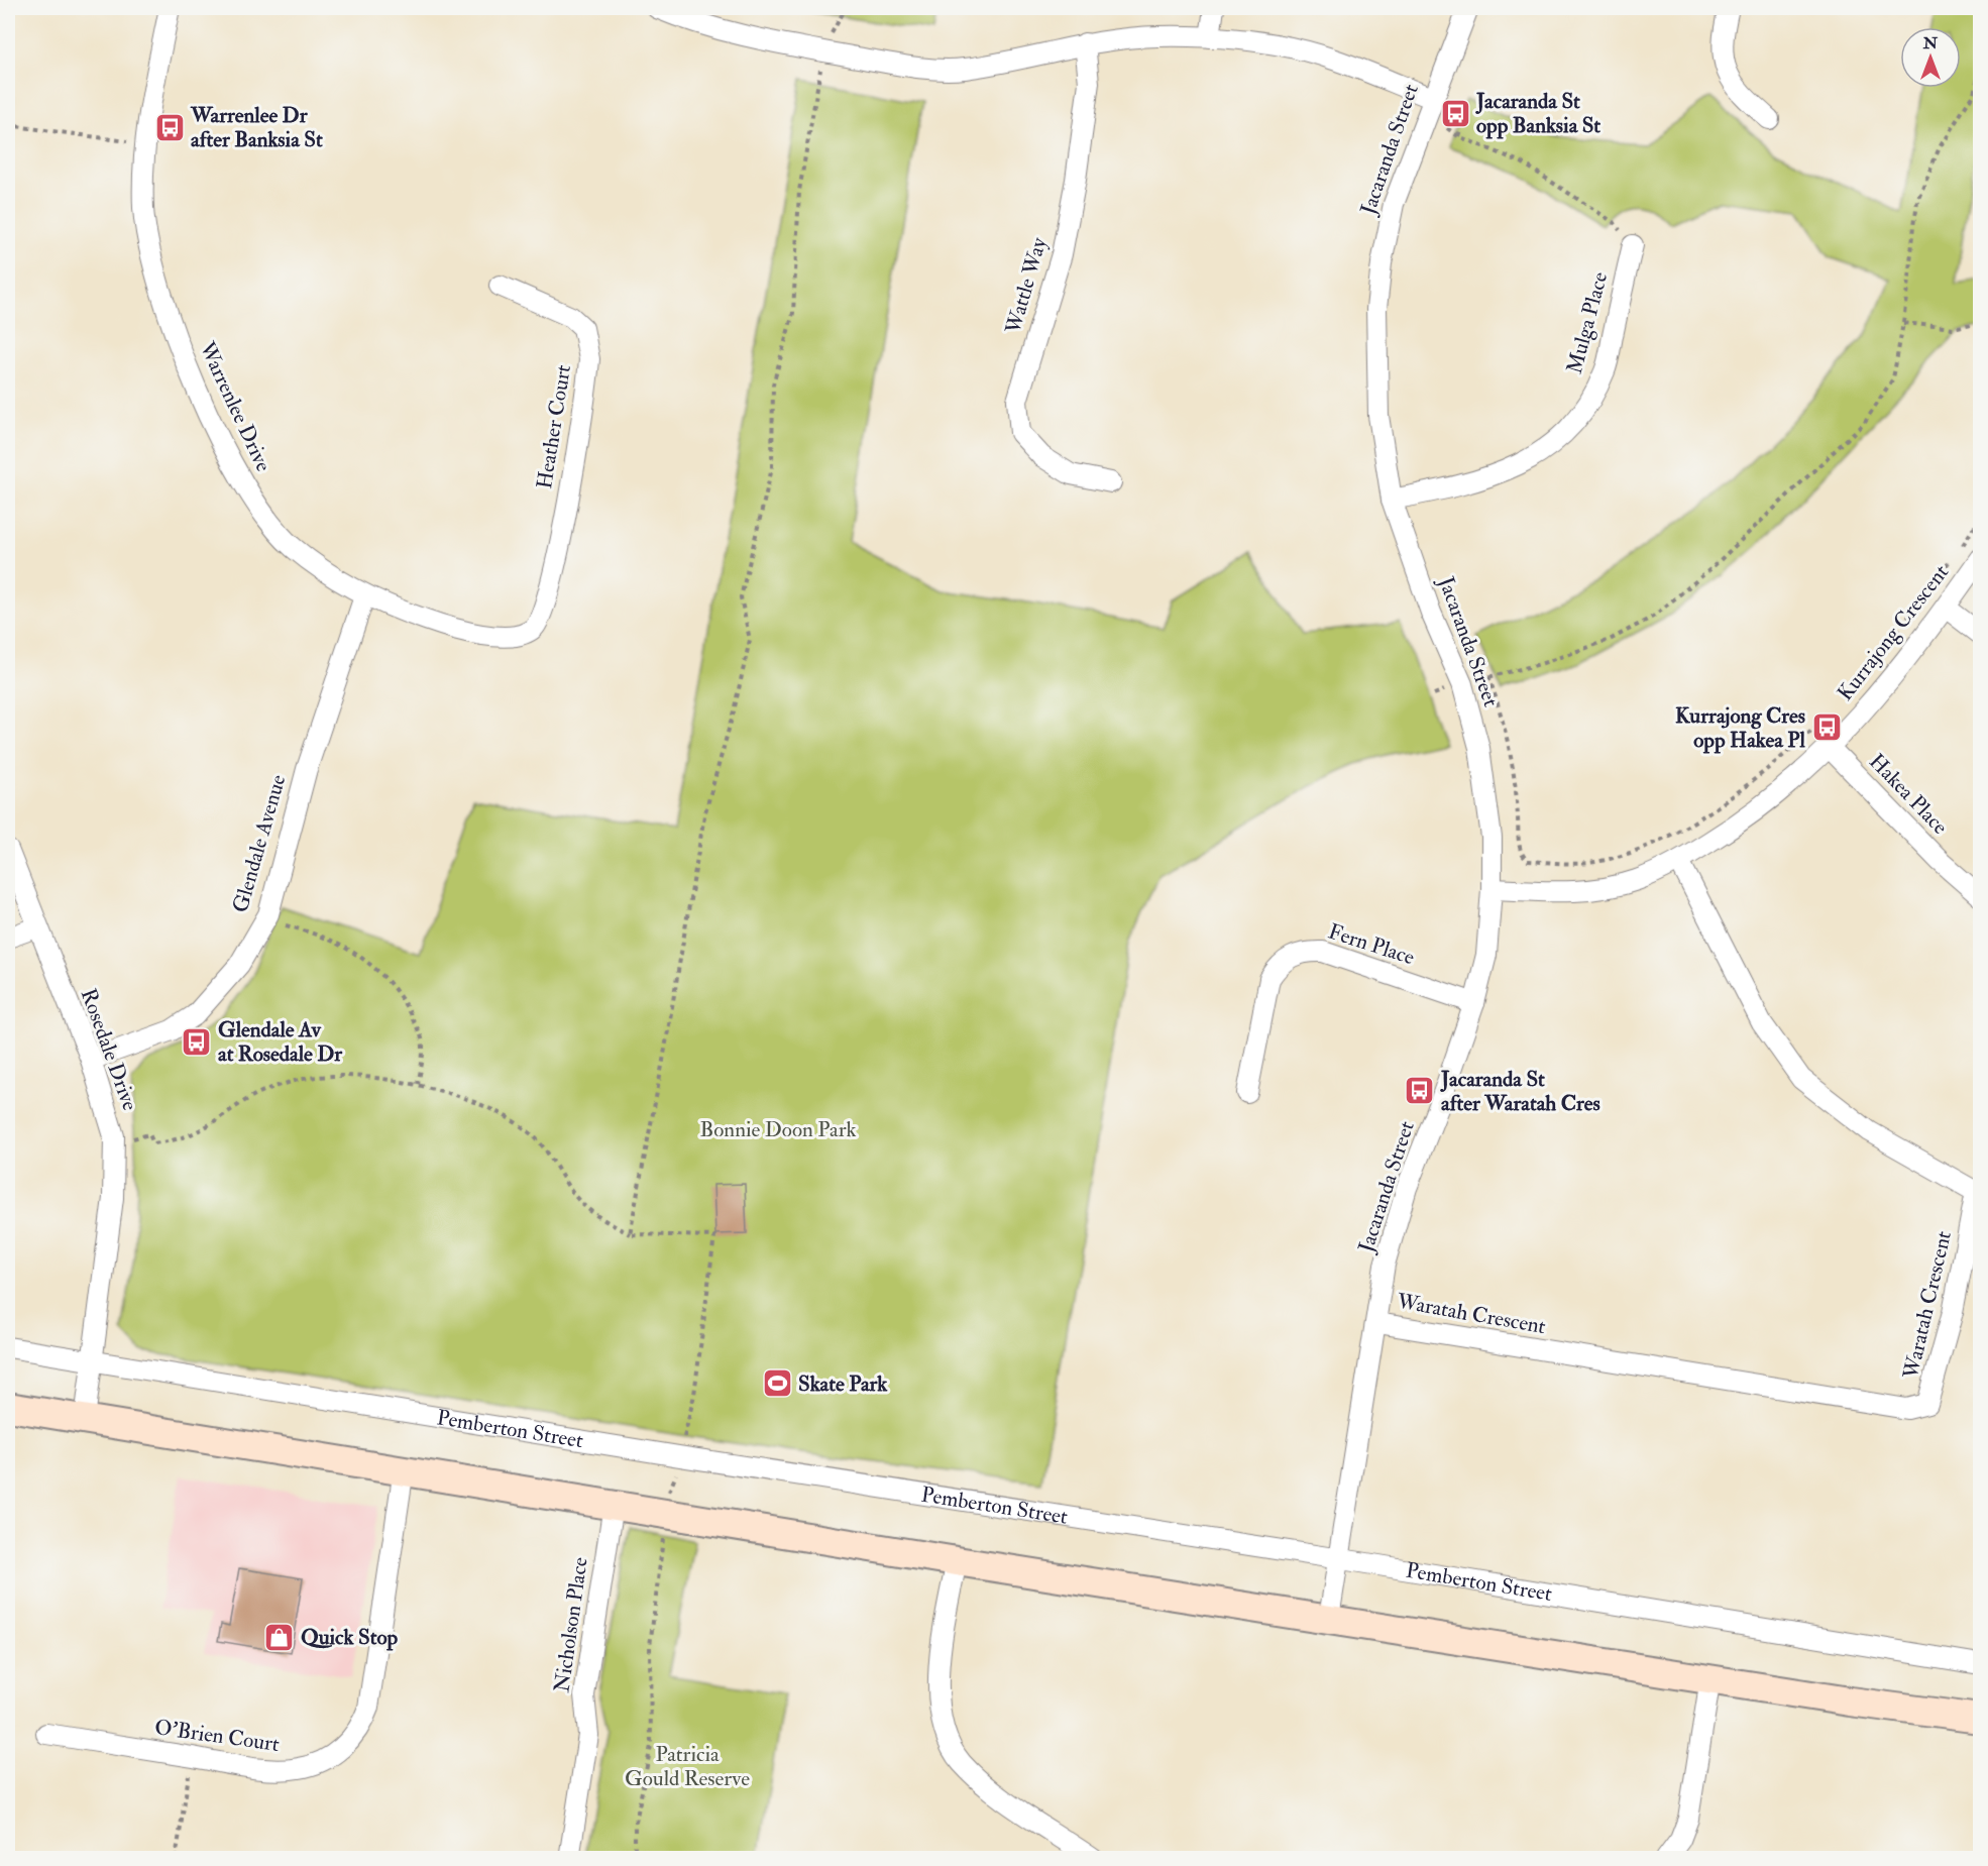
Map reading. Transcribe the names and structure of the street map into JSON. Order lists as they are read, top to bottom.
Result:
{
  "streets": {
    "street": [
      "Jacaranda Street",
      "Wattle Way",
      "Mulga Place",
      "Warrenlee Drive",
      "Heather Court",
      "Kurrajong Crescent",
      "Hakea Place",
      "Glendale Avenue",
      "Fern Place",
      "Rosedale Drive",
      "Waratah Crescent",
      "Pemberton Street",
      "Nicholson Place",
      "O'Brien Court"
    ]
  },
  "crossings": [
    ["Jacaranda Street", "Mulga Place"],
    ["Jacaranda Street", "Kurrajong Crescent"],
    ["Jacaranda Street", "Fern Place"],
    ["Jacaranda Street", "Waratah Crescent"],
    ["Jacaranda Street", "Pemberton Street"],
    ["Warrenlee Drive", "Heather Court"],
    ["Warrenlee Drive", "Glendale Avenue"],
    ["Kurrajong Crescent", "Hakea Place"],
    ["Kurrajong Crescent", "Waratah Crescent"],
    ["Glendale Avenue", "Rosedale Drive"],
    ["Rosedale Drive", "Pemberton Street"]
  ],
  "parks": ["Bonnie Doon Park", "Patricia Gould Reserve"],
  "places": {
    "bus stop": [
      "Jacaranda St opp Banksia St",
      "Warrenlee Dr after Banksia St",
      "Kurrajong Cres opp Hakea Pl",
      "Glendale Av at Rosedale Dr",
      "Jacaranda St after Waratah Cres"
    ],
    "sports": ["Skate Park"],
    "shop": ["Quick Stop"]
  },
  "north": "top"
}
